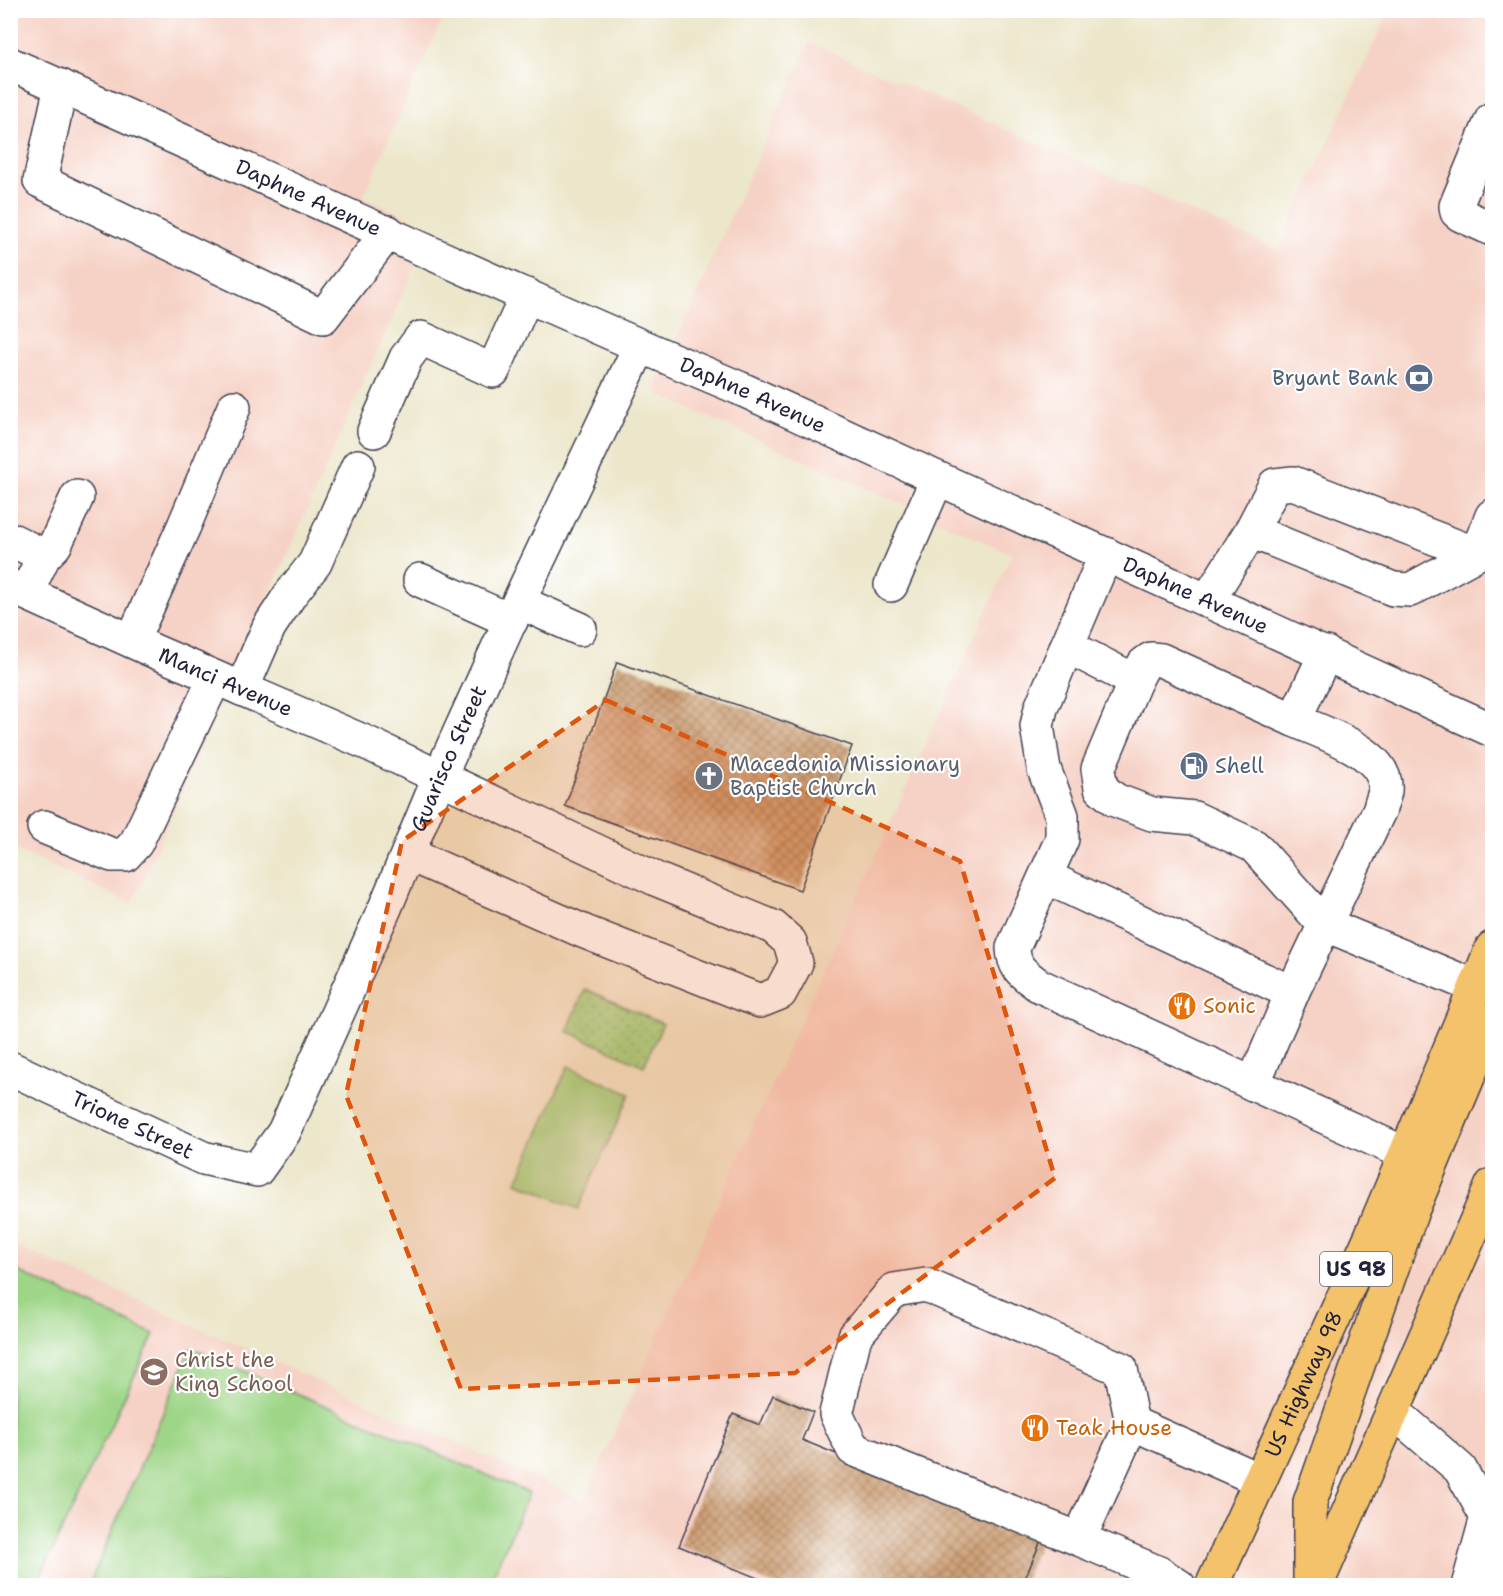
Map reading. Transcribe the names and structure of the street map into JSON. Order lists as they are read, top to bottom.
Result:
{
  "streets": {
    "main road": ["US 98", "US Highway 98"],
    "street": [
      "Daphne Avenue",
      "Manci Avenue",
      "Guarisco Street",
      "Trione Street"
    ]
  },
  "crossings": [
    ["Daphne Avenue", "Guarisco Street"],
    ["Manci Avenue", "Guarisco Street"],
    ["Guarisco Street", "Trione Street"]
  ],
  "places": {
    "bank": ["Bryant Bank"],
    "fuel station": ["Shell"],
    "church": ["Macedonia Missionary Baptist Church"],
    "restaurant": ["Sonic", "Teak House"],
    "school or university": ["Christ the King School"]
  }
}
